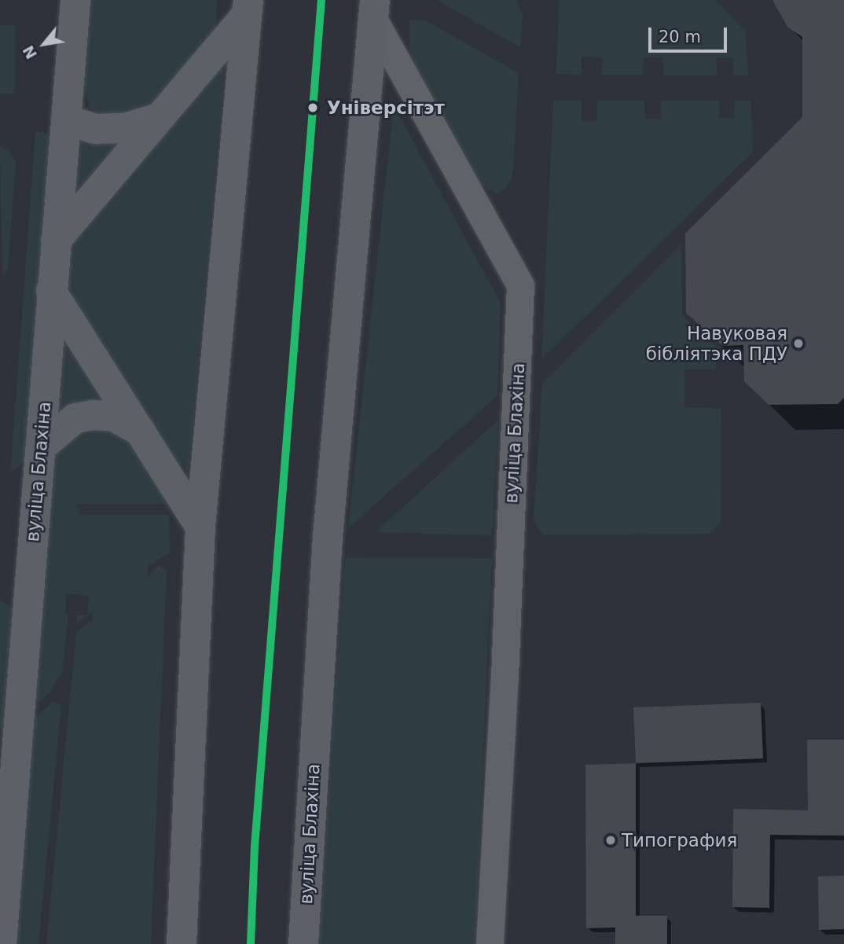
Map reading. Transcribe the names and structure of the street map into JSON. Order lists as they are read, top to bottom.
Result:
{
  "streets": {
    "main road": ["вуліца Блахіна"]
  },
  "places": ["Універсітэт", "Навуковая бібліятэка ПДУ", "Типография"],
  "scale_bar": "20 m",
  "north": "bottom left"
}
